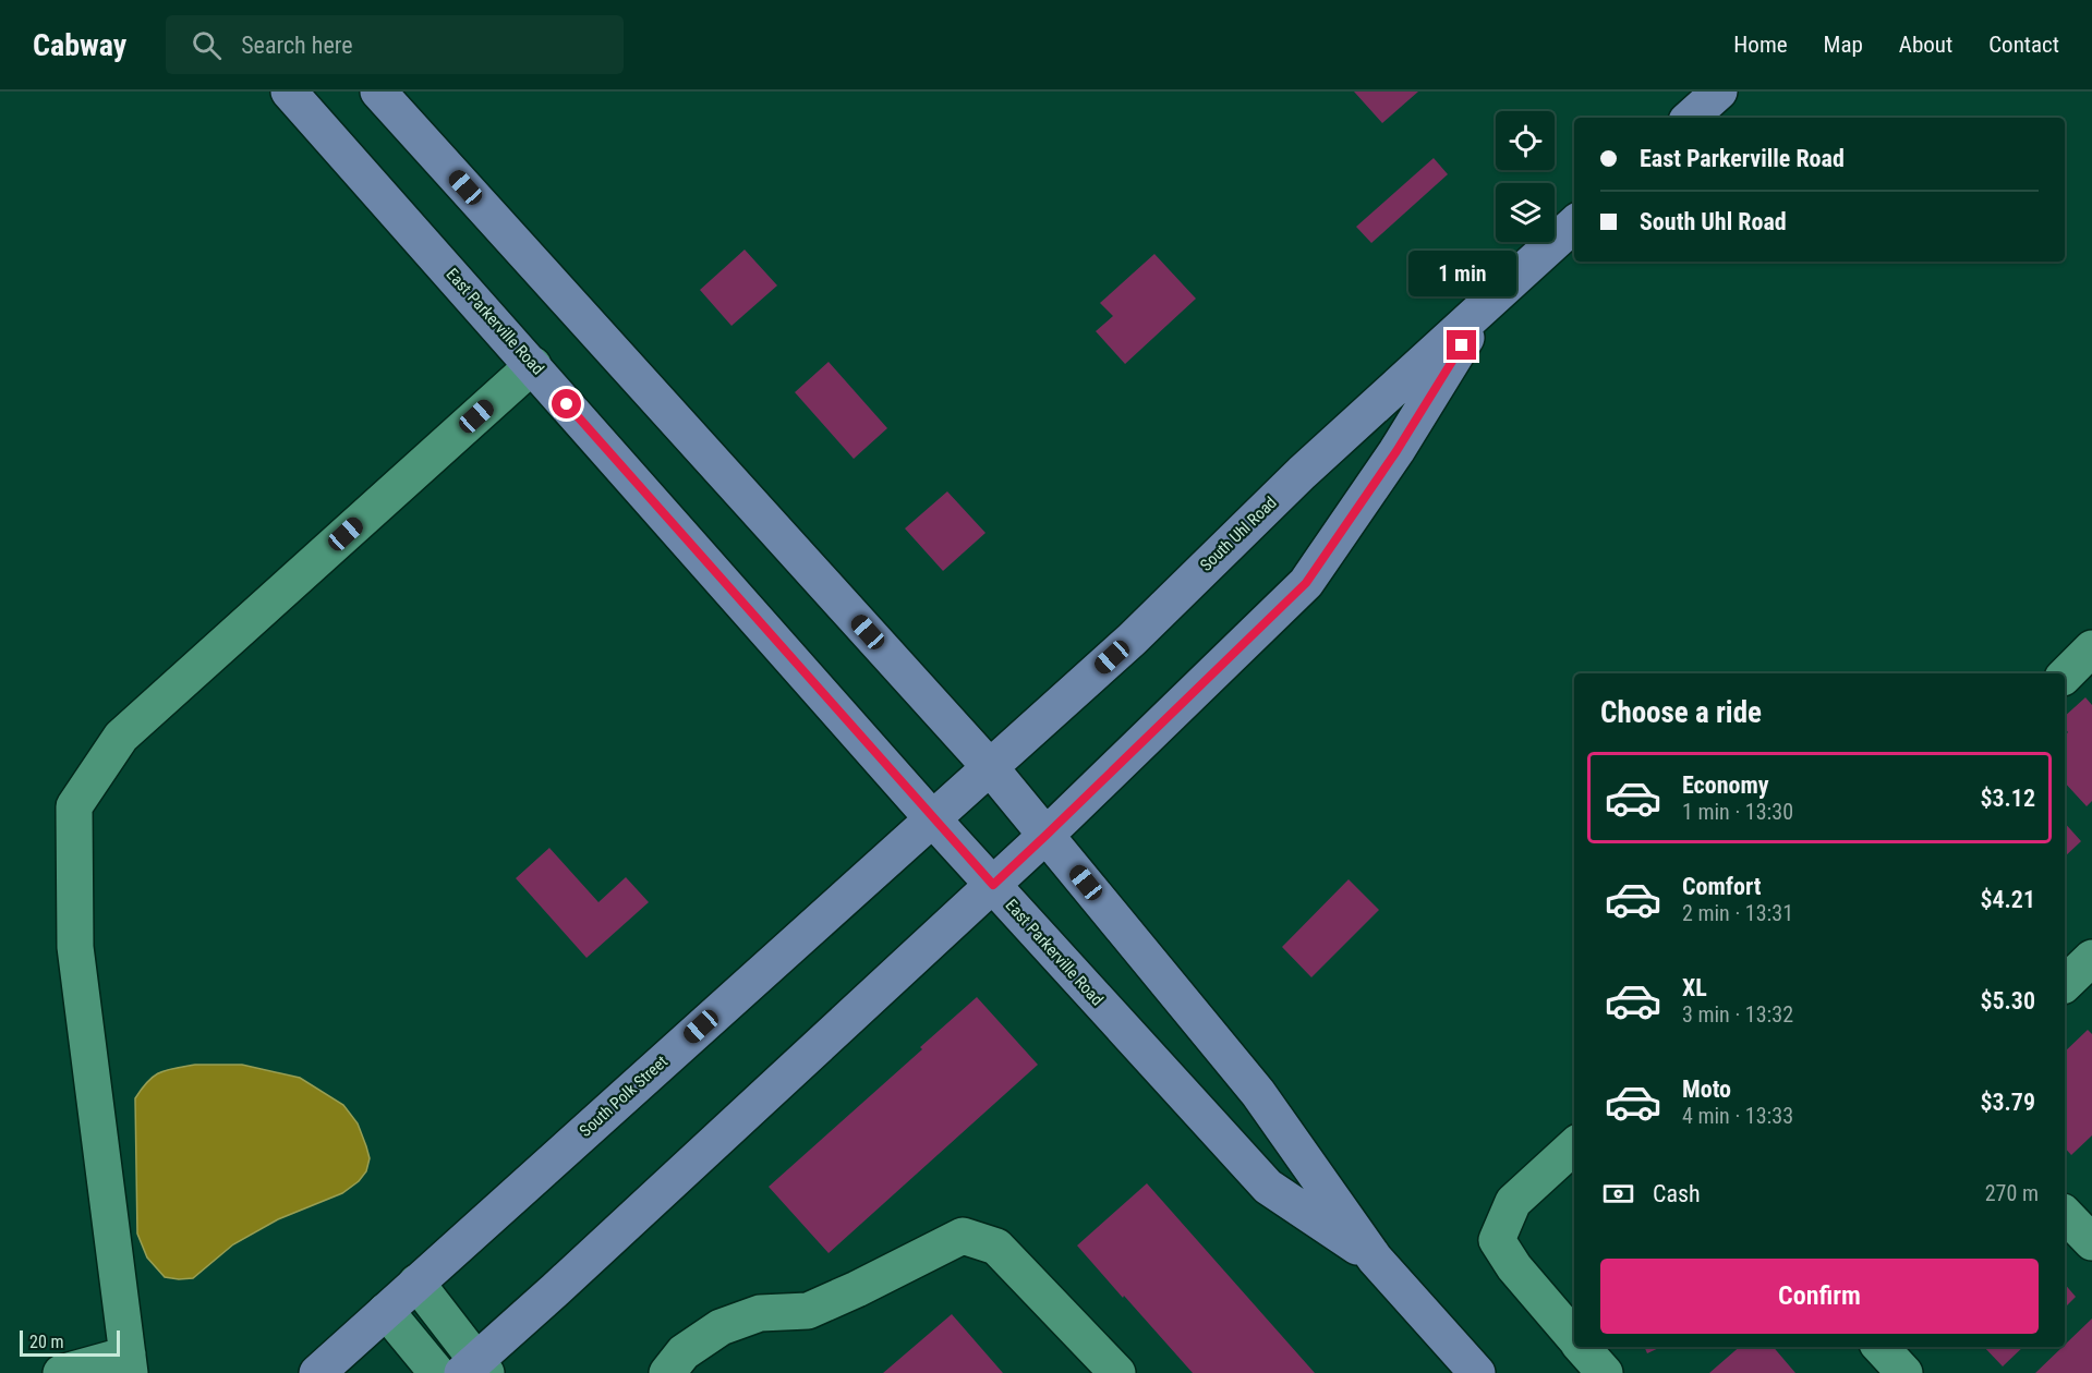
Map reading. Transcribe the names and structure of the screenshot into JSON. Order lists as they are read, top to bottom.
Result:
{
  "streets": {
    "main road": ["East Parkerville Road", "South Uhl Road", "South Polk Street"]
  },
  "crossings": [
    ["East Parkerville Road", "South Uhl Road"],
    ["East Parkerville Road", "South Polk Street"],
    ["South Uhl Road", "South Polk Street"]
  ],
  "scale_bar": "20 m",
  "page": {
    "header": "Cabway",
    "search": "Search here",
    "nav": [
      "Home",
      "Map",
      "About",
      "Contact"
    ],
    "banner": ["East Parkerville Road", "South Uhl Road"],
    "bubble": "1 min",
    "heading": "Choose a ride",
    "list": [
      {
        "name": "Economy",
        "note": "1 min · 13:30",
        "value": "$3.12"
      },
      {
        "name": "Comfort",
        "note": "2 min · 13:31",
        "value": "$4.21"
      },
      {
        "name": "XL",
        "note": "3 min · 13:32",
        "value": "$5.30"
      },
      {
        "name": "Moto",
        "note": "4 min · 13:33",
        "value": "$3.79"
      }
    ],
    "pay": ["Cash", "270 m"],
    "buttons": "Confirm",
    "scale": "20 m"
  }
}
